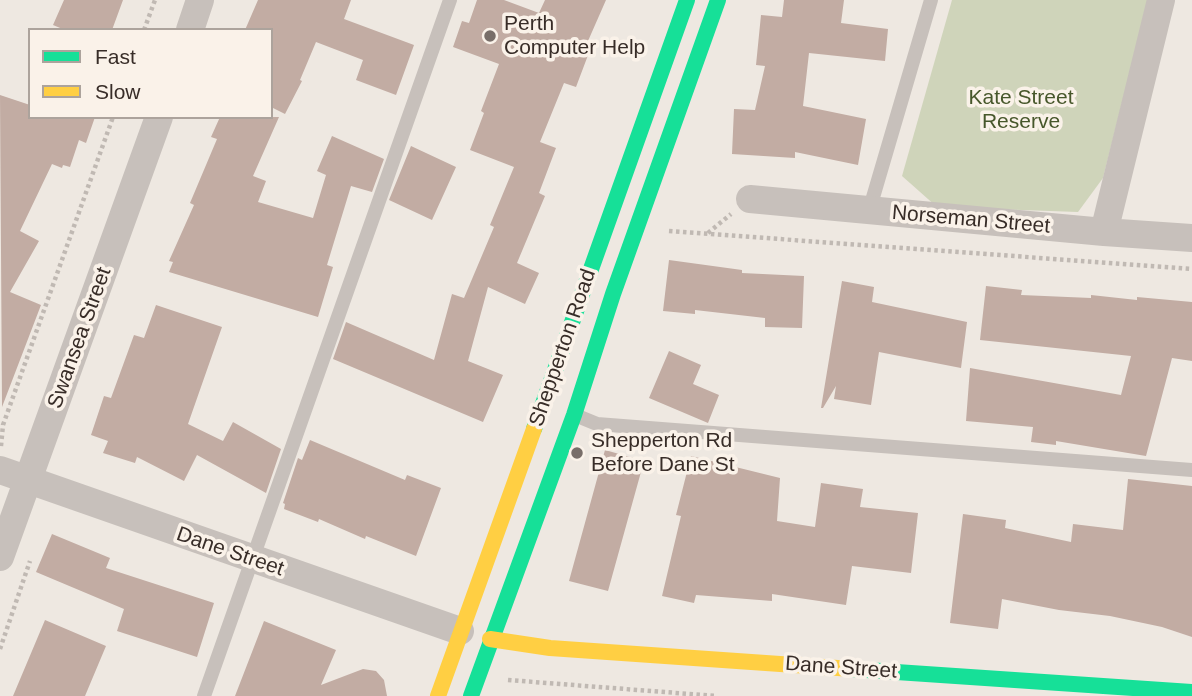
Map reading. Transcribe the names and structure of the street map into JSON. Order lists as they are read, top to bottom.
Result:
{
  "streets": {
    "main road": ["Shepperton Road", "Dane Street"],
    "street": ["Norseman Street", "Swansea Street"]
  },
  "crossings": [
    ["Swansea Street", "Dane Street"],
    ["Shepperton Road", "Dane Street"]
  ],
  "parks": ["Kate Street Reserve"],
  "places": ["Perth Computer Help", "Shepperton Rd Before Dane St"],
  "legend": ["Fast", "Slow"]
}
